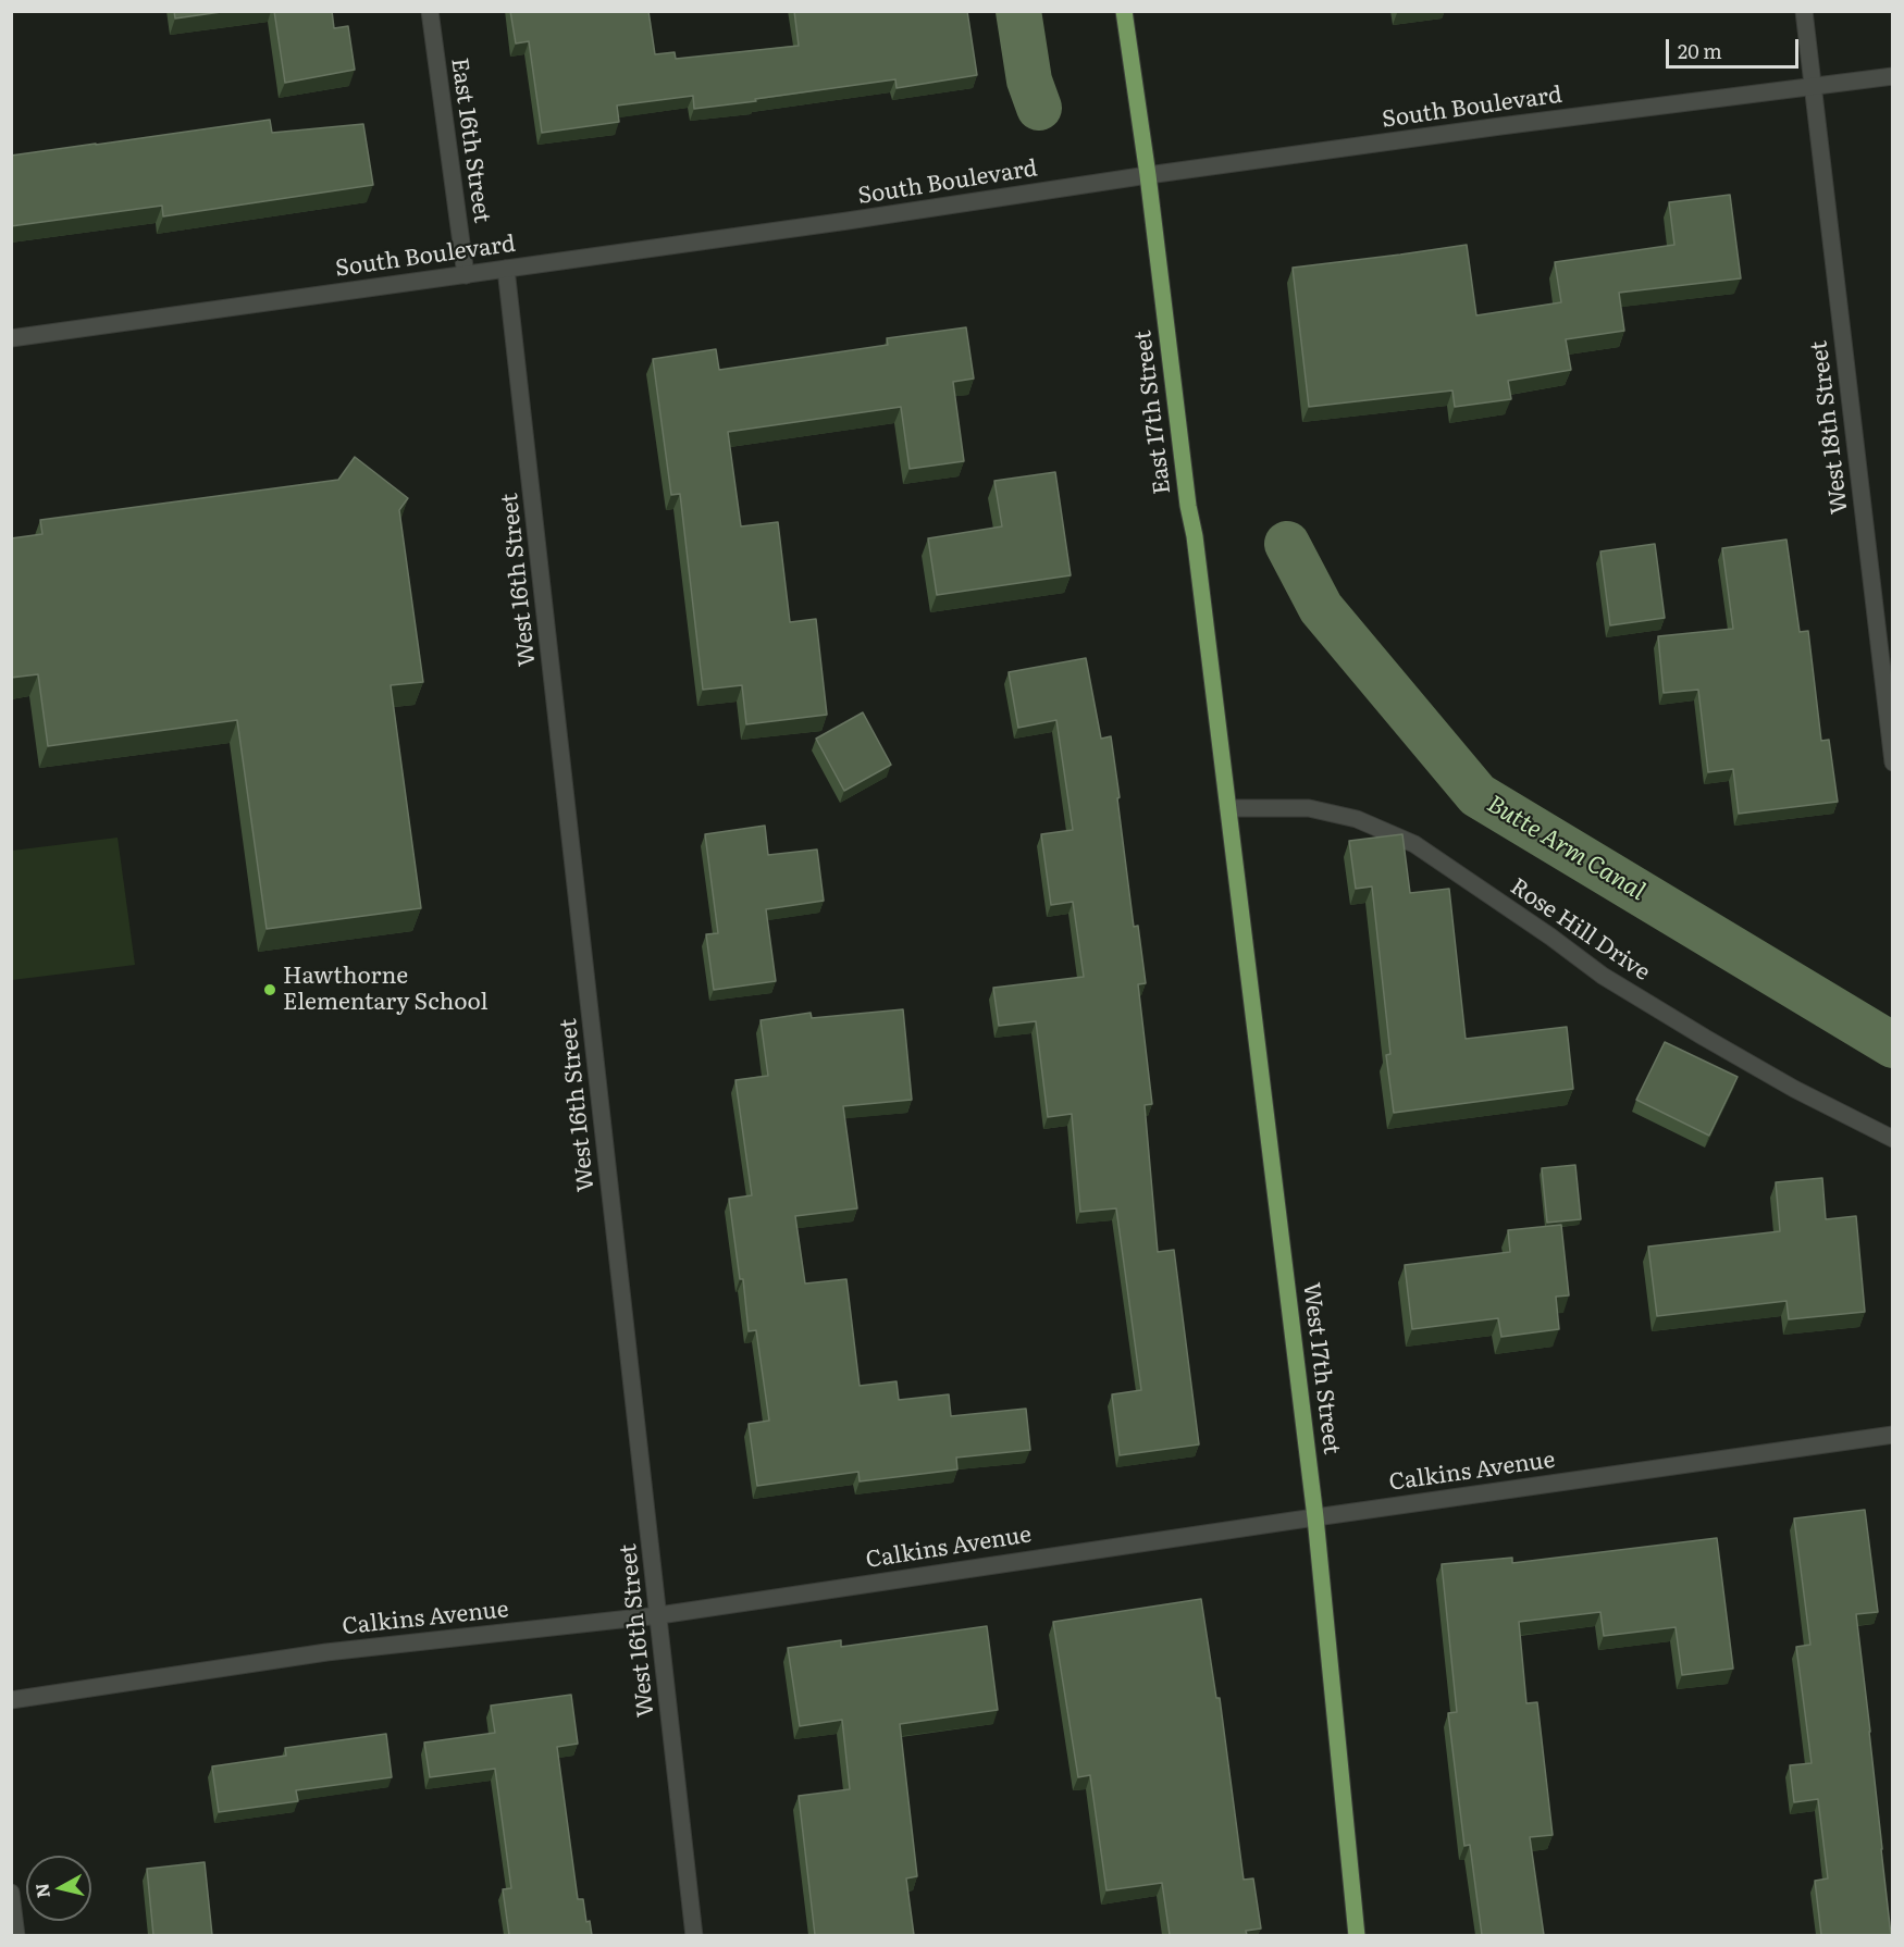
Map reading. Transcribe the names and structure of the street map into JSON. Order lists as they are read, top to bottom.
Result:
{
  "streets": {
    "main road": ["East 17th Street", "West 17th Street"],
    "street": [
      "South Boulevard",
      "East 16th Street",
      "West 18th Street",
      "West 16th Street",
      "Rose Hill Drive",
      "Calkins Avenue"
    ]
  },
  "crossings": [
    ["South Boulevard", "East 16th Street"],
    ["South Boulevard", "East 17th Street"],
    ["South Boulevard", "West 18th Street"],
    ["South Boulevard", "West 16th Street"],
    ["East 17th Street", "Rose Hill Drive"],
    ["East 17th Street", "West 17th Street"],
    ["West 16th Street", "Calkins Avenue"],
    ["Rose Hill Drive", "West 17th Street"],
    ["West 17th Street", "Calkins Avenue"]
  ],
  "water": ["Butte Arm Canal"],
  "places": ["Hawthorne Elementary School"],
  "scale_bar": "20 m",
  "north": "left"
}
